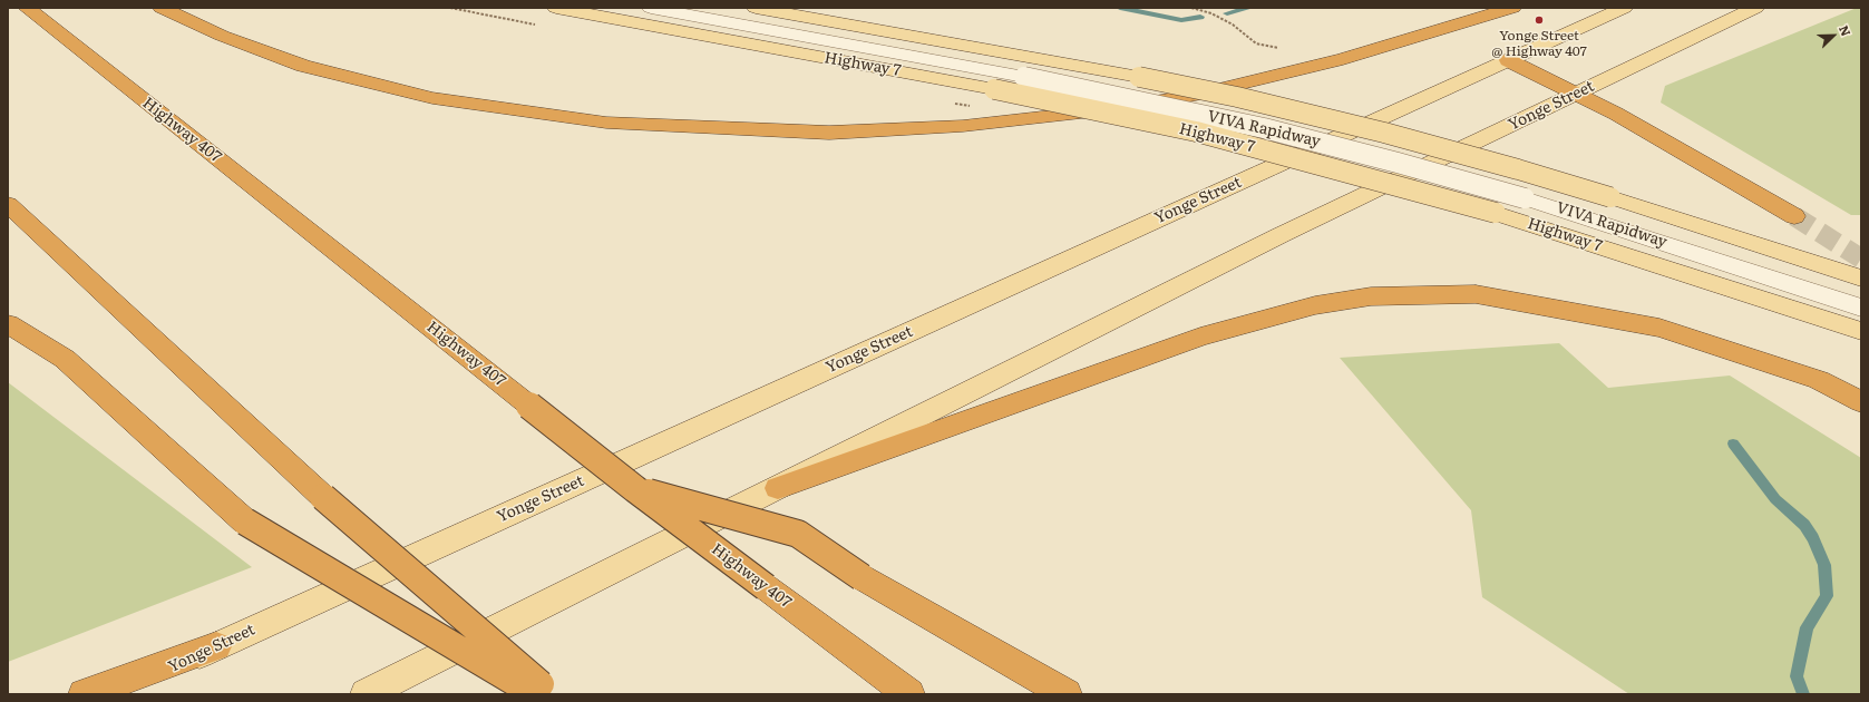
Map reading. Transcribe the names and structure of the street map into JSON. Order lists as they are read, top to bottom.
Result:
{
  "streets": {
    "highway": ["Highway 407"],
    "main road": ["Highway 7", "Yonge Street"],
    "lane": ["VIVA Rapidway"]
  },
  "places": ["Yonge Street @ Highway 407"],
  "north": "top right"
}
